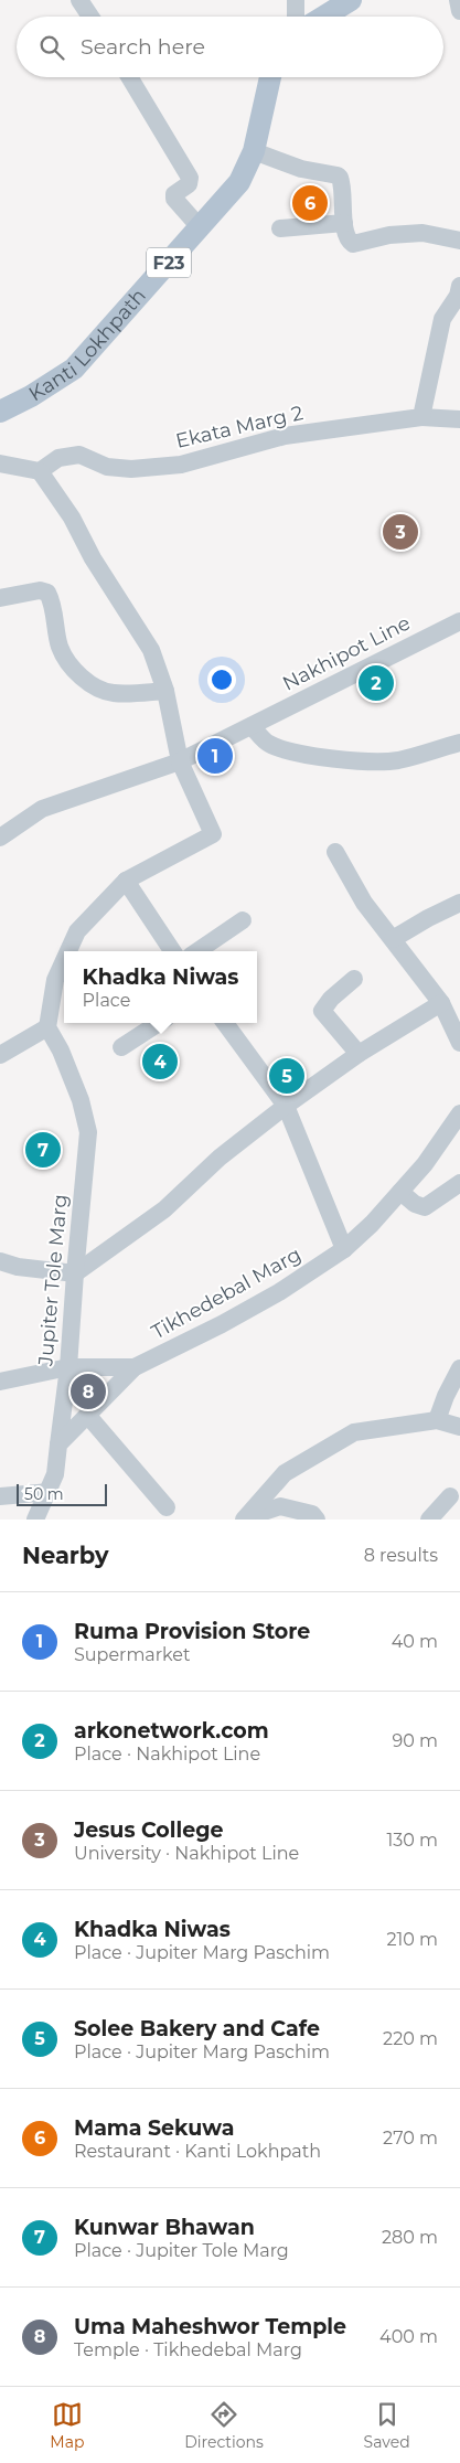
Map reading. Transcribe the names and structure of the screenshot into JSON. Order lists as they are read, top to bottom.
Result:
{
  "streets": {
    "main road": ["F23", "Kanti Lokhpath"],
    "street": [
      "Ekata Marg 2",
      "Nakhipot Line",
      "Jupiter Tole Marg",
      "Tikhedebal Marg"
    ]
  },
  "crossings": [
    ["Jupiter Tole Marg", "Tikhedebal Marg"]
  ],
  "scale_bar": "50 m",
  "page": {
    "search": "Search here",
    "pins": [
      "6",
      "3",
      "2",
      "1",
      "4",
      "5",
      "7",
      "8"
    ],
    "popup": ["Khadka Niwas", "Place"],
    "scale": "50 m",
    "heading": ["Nearby", "8 results"],
    "list": [
      {
        "mark": "1",
        "name": "Ruma Provision Store",
        "note": "Supermarket",
        "value": "40 m"
      },
      {
        "mark": "2",
        "name": "arkonetwork.com",
        "note": "Place · Nakhipot Line",
        "value": "90 m"
      },
      {
        "mark": "3",
        "name": "Jesus College",
        "note": "University · Nakhipot Line",
        "value": "130 m"
      },
      {
        "mark": "4",
        "name": "Khadka Niwas",
        "note": "Place · Jupiter Marg Paschim",
        "value": "210 m"
      },
      {
        "mark": "5",
        "name": "Solee Bakery and Cafe",
        "note": "Place · Jupiter Marg Paschim",
        "value": "220 m"
      },
      {
        "mark": "6",
        "name": "Mama Sekuwa",
        "note": "Restaurant · Kanti Lokhpath",
        "value": "270 m"
      },
      {
        "mark": "7",
        "name": "Kunwar Bhawan",
        "note": "Place · Jupiter Tole Marg",
        "value": "280 m"
      },
      {
        "mark": "8",
        "name": "Uma Maheshwor Temple",
        "note": "Temple · Tikhedebal Marg",
        "value": "400 m"
      }
    ],
    "nav": ["Map", "Directions", "Saved"]
  }
}
